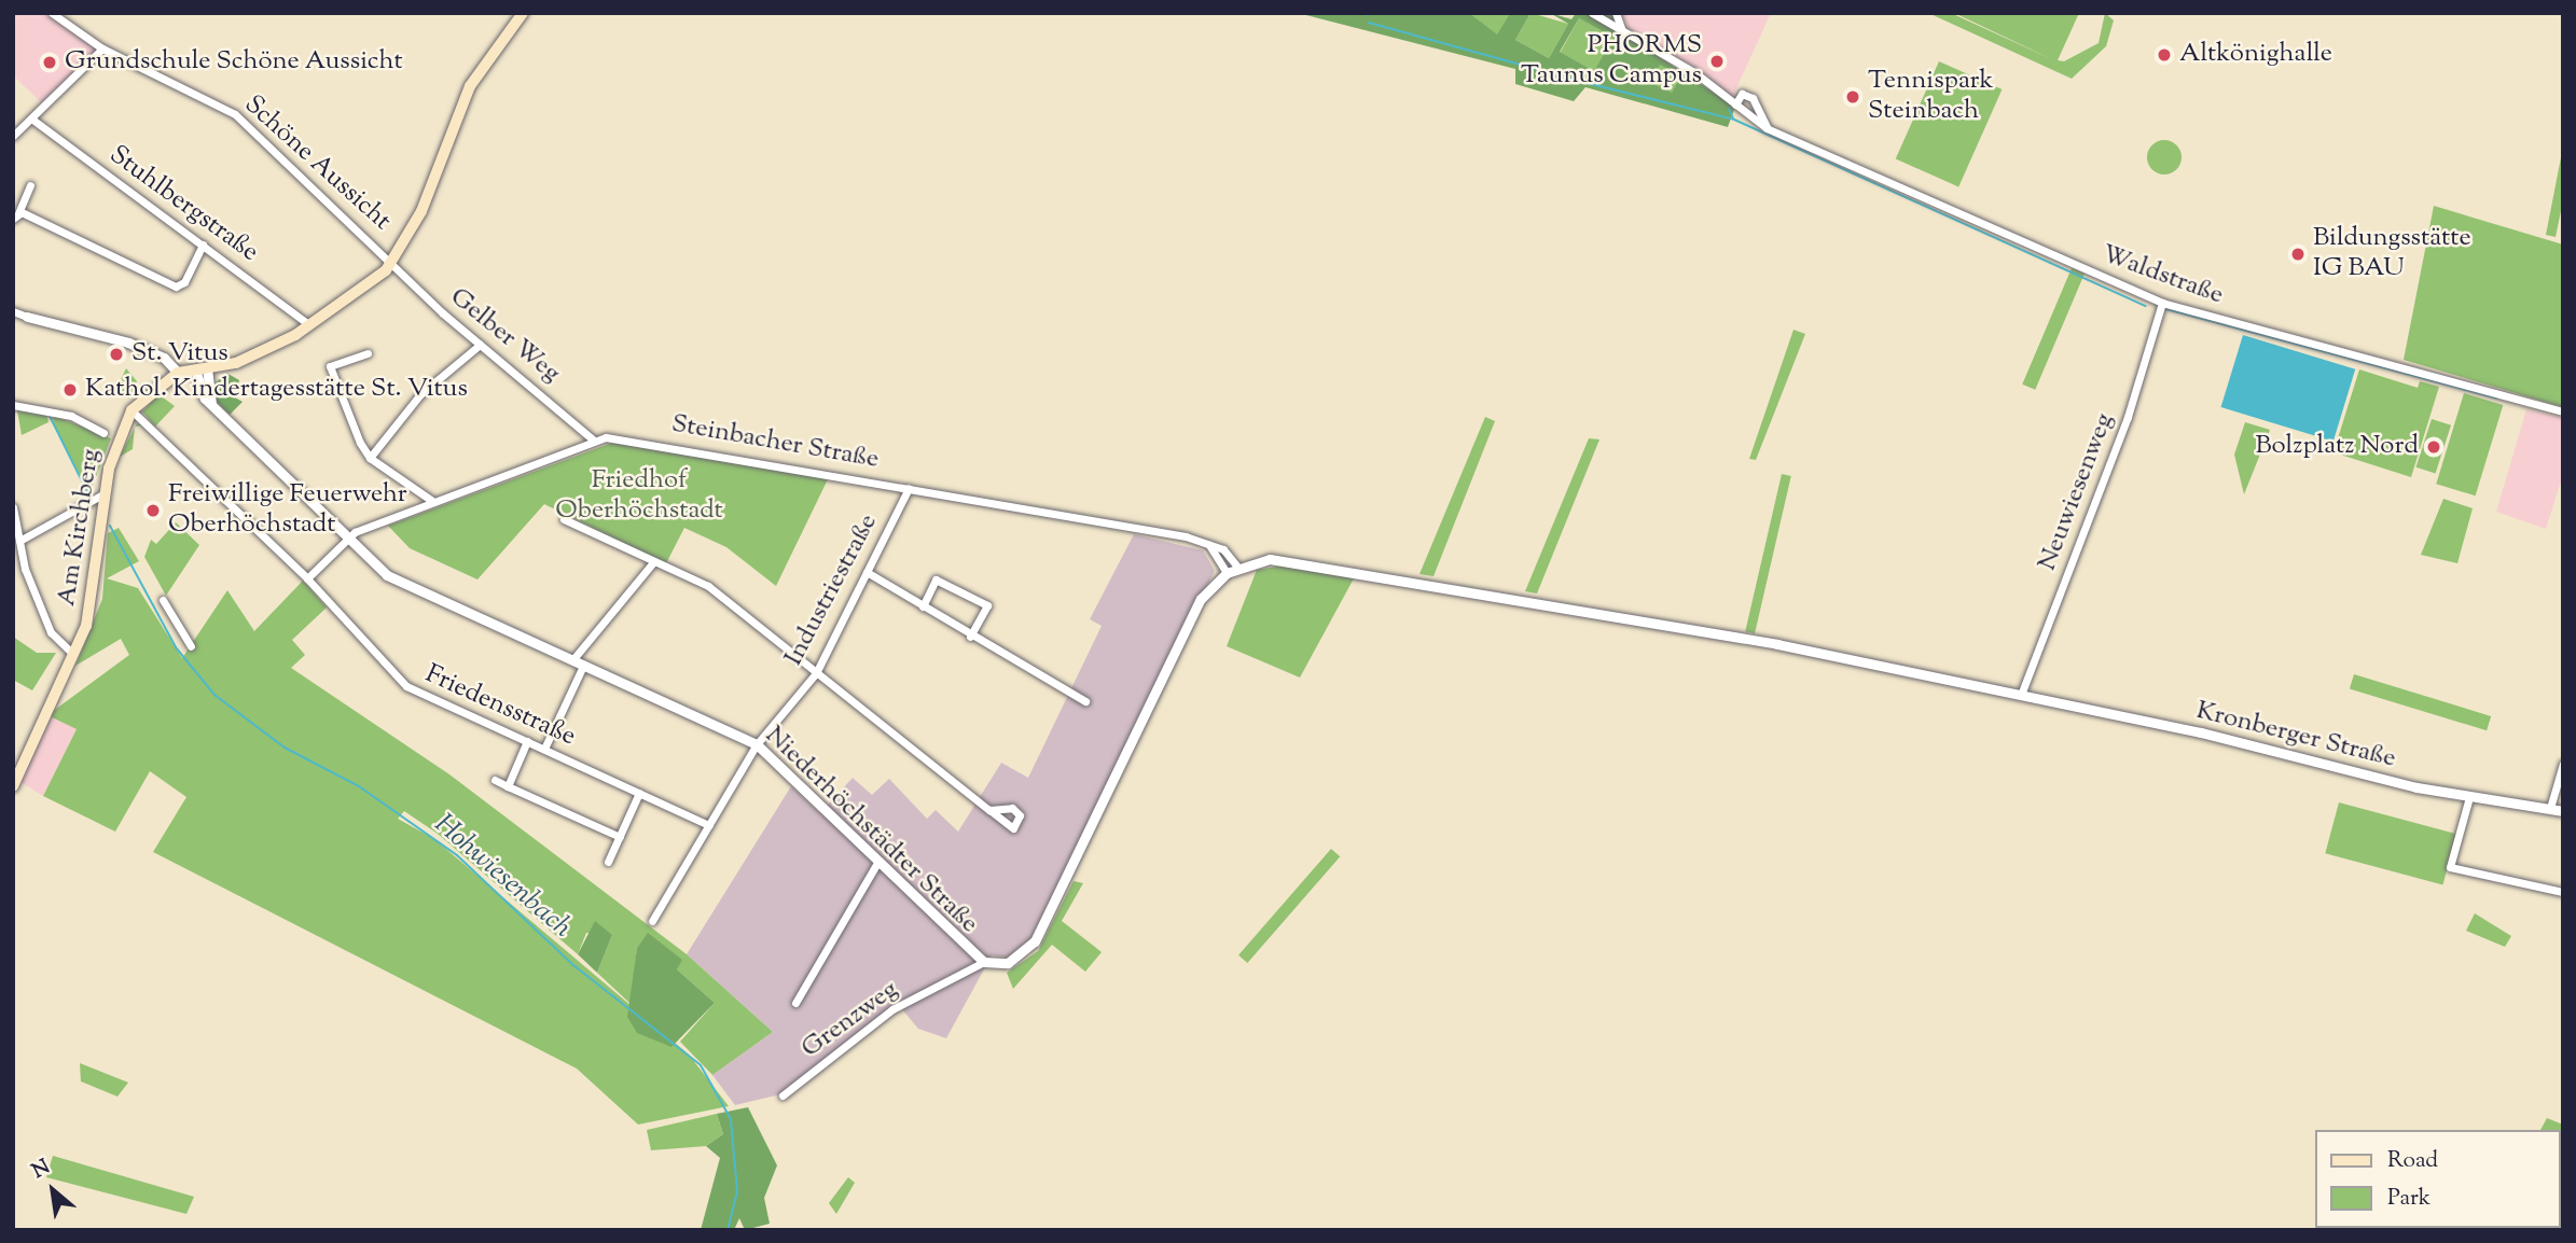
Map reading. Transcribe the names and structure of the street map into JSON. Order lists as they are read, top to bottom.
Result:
{
  "streets": {
    "main road": ["Am Kirchberg"],
    "street": [
      "Schöne Aussicht",
      "Stuhlbergstraße",
      "Waldstraße",
      "Gelber Weg",
      "Steinbacher Straße",
      "Neuwiesenweg",
      "Industriestraße",
      "Friedensstraße",
      "Kronberger Straße",
      "Niederhöchstädter Straße",
      "Grenzweg"
    ]
  },
  "crossings": [
    ["Schöne Aussicht", "Gelber Weg"],
    ["Waldstraße", "Neuwiesenweg"],
    ["Gelber Weg", "Steinbacher Straße"],
    ["Steinbacher Straße", "Industriestraße"],
    ["Steinbacher Straße", "Kronberger Straße"],
    ["Steinbacher Straße", "Niederhöchstädter Straße"],
    ["Neuwiesenweg", "Kronberger Straße"],
    ["Am Kirchberg", "Friedensstraße"],
    ["Industriestraße", "Friedensstraße"],
    ["Industriestraße", "Niederhöchstädter Straße"],
    ["Kronberger Straße", "Niederhöchstädter Straße"],
    ["Niederhöchstädter Straße", "Grenzweg"]
  ],
  "water": ["Hohwiesenbach"],
  "parks": ["Friedhof Oberhöchstadt"],
  "places": [
    "Altkönighalle",
    "PHORMS Taunus Campus",
    "Grundschule Schöne Aussicht",
    "Tennispark Steinbach",
    "Bildungsstätte IG BAU",
    "St. Vitus",
    "Kathol. Kindertagesstätte St. Vitus",
    "Bolzplatz Nord",
    "Freiwillige Feuerwehr Oberhöchstadt"
  ],
  "legend": ["Road", "Park"],
  "north": "top left"
}
